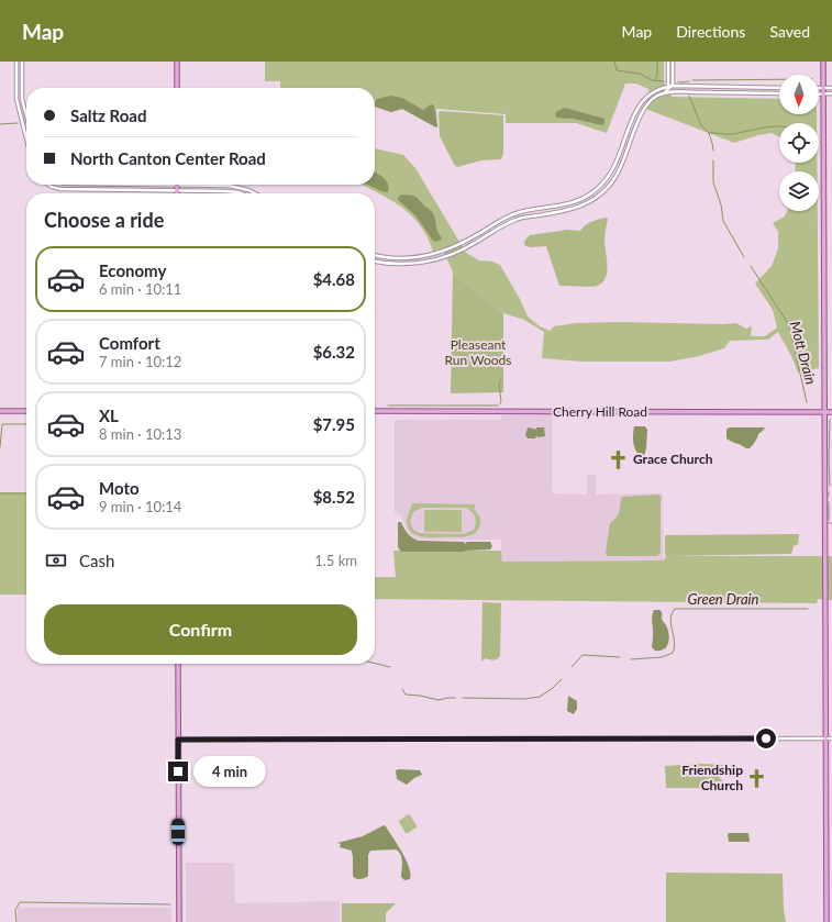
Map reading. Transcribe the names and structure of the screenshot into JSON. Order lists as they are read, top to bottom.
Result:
{
  "streets": {
    "main road": ["Cherry Hill Road"]
  },
  "water": ["Mott Drain", "Green Drain"],
  "parks": ["Pleaseant Run Woods"],
  "places": {
    "church": ["Grace Church", "Friendship Church"]
  },
  "north": "bottom",
  "page": {
    "header": "Map",
    "nav": ["Map", "Directions", "Saved"],
    "banner": ["Saltz Road", "North Canton Center Road"],
    "heading": "Choose a ride",
    "list": [
      {
        "name": "Economy",
        "note": "6 min · 10:11",
        "value": "$4.68"
      },
      {
        "name": "Comfort",
        "note": "7 min · 10:12",
        "value": "$6.32"
      },
      {
        "name": "XL",
        "note": "8 min · 10:13",
        "value": "$7.95"
      },
      {
        "name": "Moto",
        "note": "9 min · 10:14",
        "value": "$8.52"
      }
    ],
    "pay": ["Cash", "1.5 km"],
    "buttons": "Confirm",
    "bubble": "4 min"
  }
}
